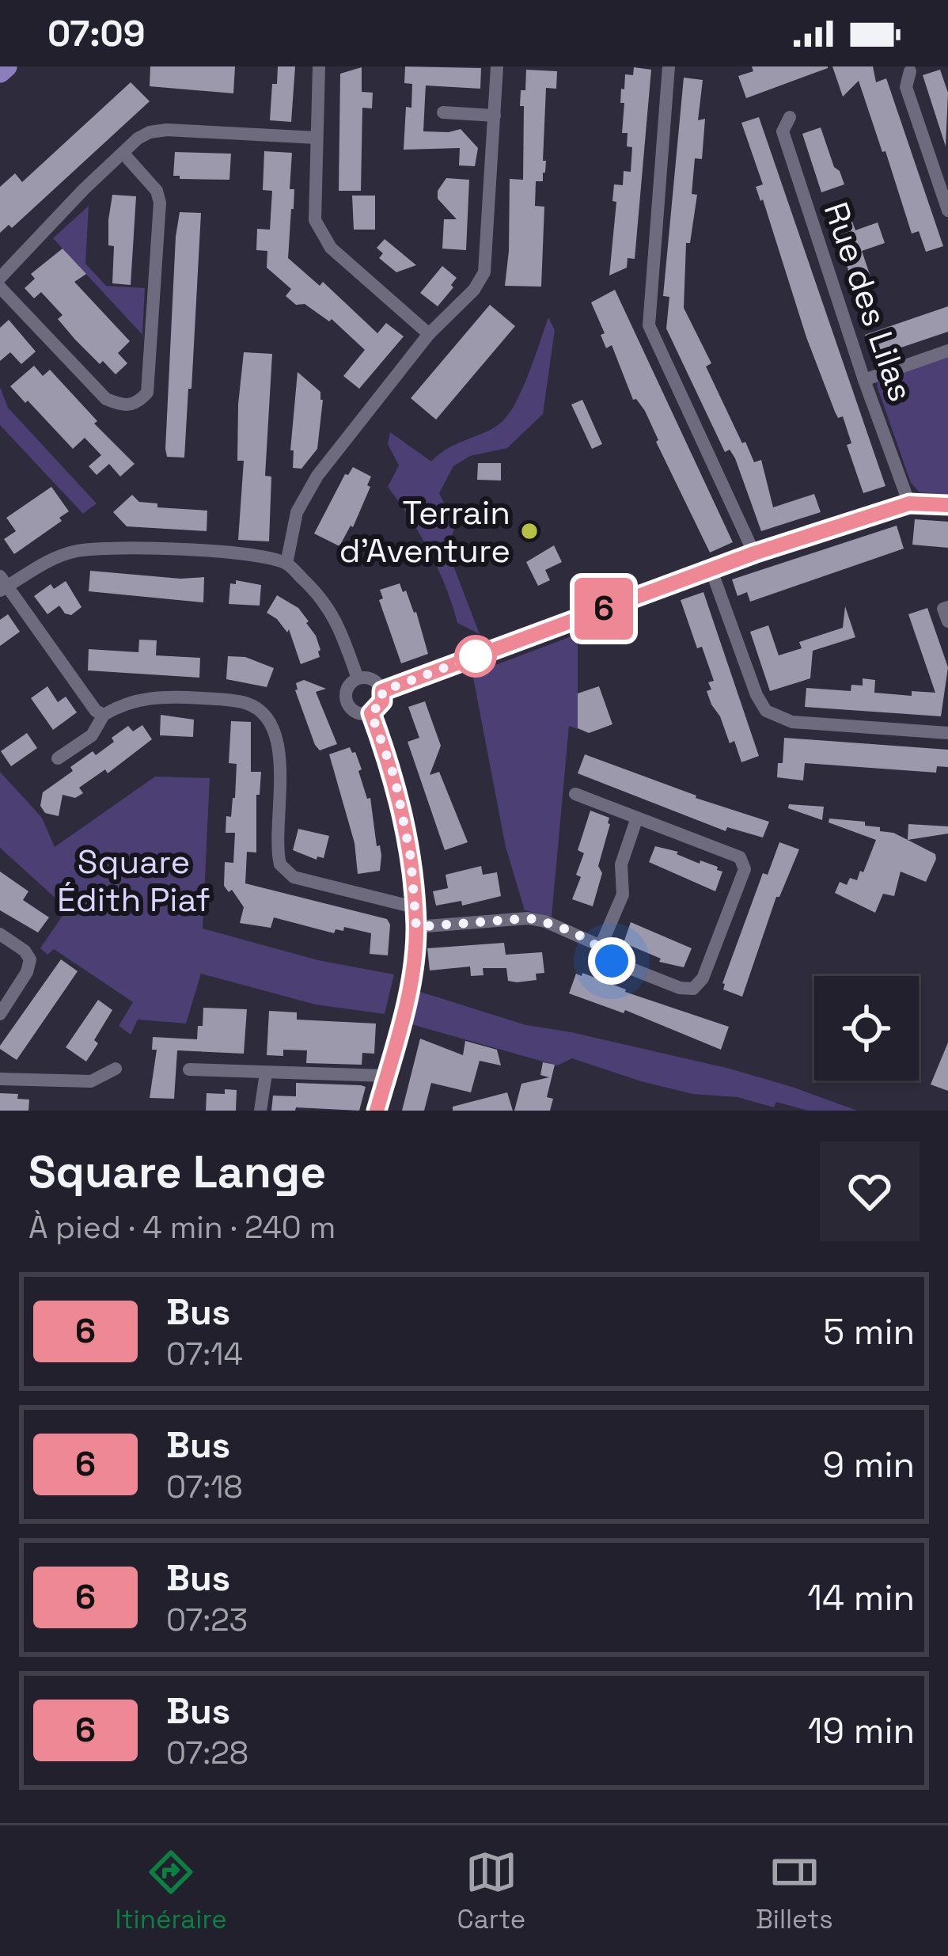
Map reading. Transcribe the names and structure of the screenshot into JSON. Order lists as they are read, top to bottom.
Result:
{
  "streets": {
    "street": ["Rue des Lilas"]
  },
  "parks": ["Square Édith Piaf"],
  "places": ["Terrain d'Aventure"],
  "lines": ["bus line 6"],
  "page": {
    "status": "07:09",
    "on_map": "6",
    "heading": ["Square Lange", "À pied · 4 min · 240 m"],
    "list": [
      {
        "mark": "6",
        "name": "Bus",
        "note": "07:14",
        "value": "5 min"
      },
      {
        "mark": "6",
        "name": "Bus",
        "note": "07:18",
        "value": "9 min"
      },
      {
        "mark": "6",
        "name": "Bus",
        "note": "07:23",
        "value": "14 min"
      },
      {
        "mark": "6",
        "name": "Bus",
        "note": "07:28",
        "value": "19 min"
      }
    ],
    "tabs": ["Itinéraire", "Carte", "Billets"]
  }
}
